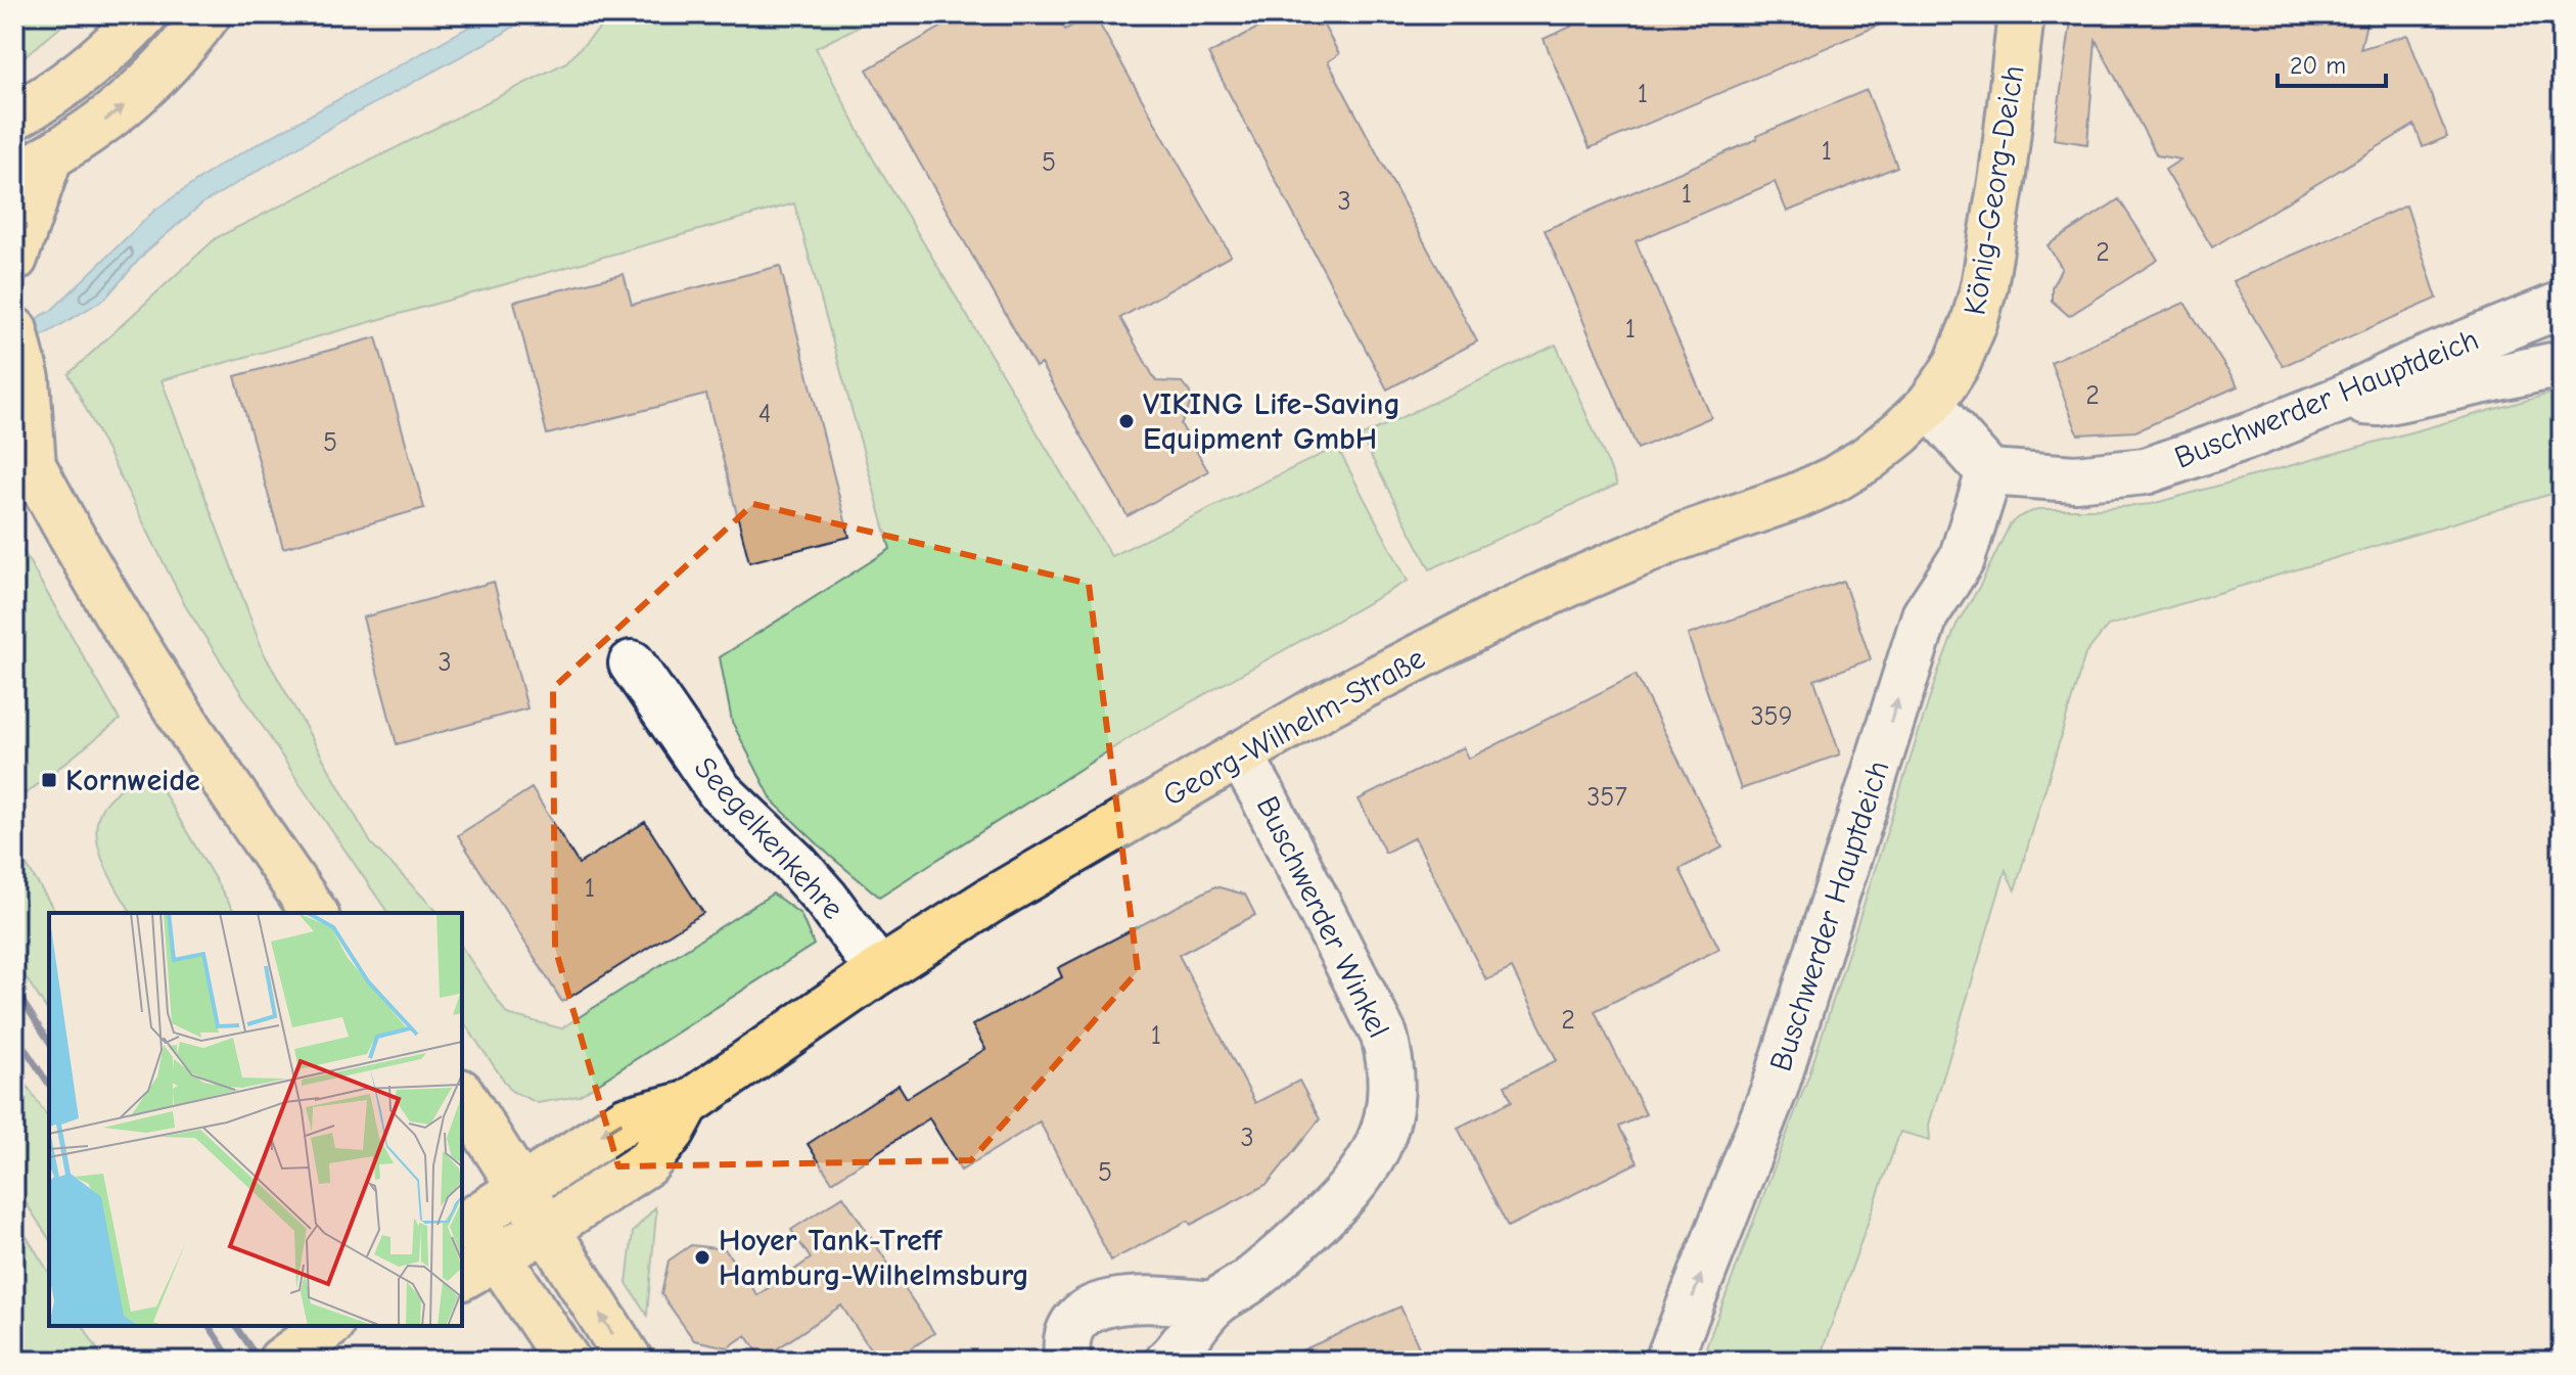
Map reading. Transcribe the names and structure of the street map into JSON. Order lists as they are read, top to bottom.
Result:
{
  "streets": {
    "main road": ["König-Georg-Deich", "Georg-Wilhelm-Straße"],
    "street": ["Buschwerder Hauptdeich", "Seegelkenkehre", "Buschwerder Winkel"]
  },
  "crossings": [
    ["König-Georg-Deich", "Georg-Wilhelm-Straße"],
    ["Georg-Wilhelm-Straße", "Seegelkenkehre"],
    ["Georg-Wilhelm-Straße", "Buschwerder Winkel"]
  ],
  "one_way": ["Buschwerder Hauptdeich"],
  "places": {
    "other": ["VIKING Life-Saving Equipment GmbH", "Hoyer Tank-Treff Hamburg-Wilhelmsburg"],
    "transit": ["Kornweide"]
  },
  "house_numbers": [
    "1",
    "1",
    "5",
    "1",
    "3",
    "2",
    "1",
    "2",
    "4",
    "5",
    "3",
    "359",
    "357",
    "1",
    "2",
    "1",
    "3",
    "5"
  ],
  "scale_bar": "20 m"
}
